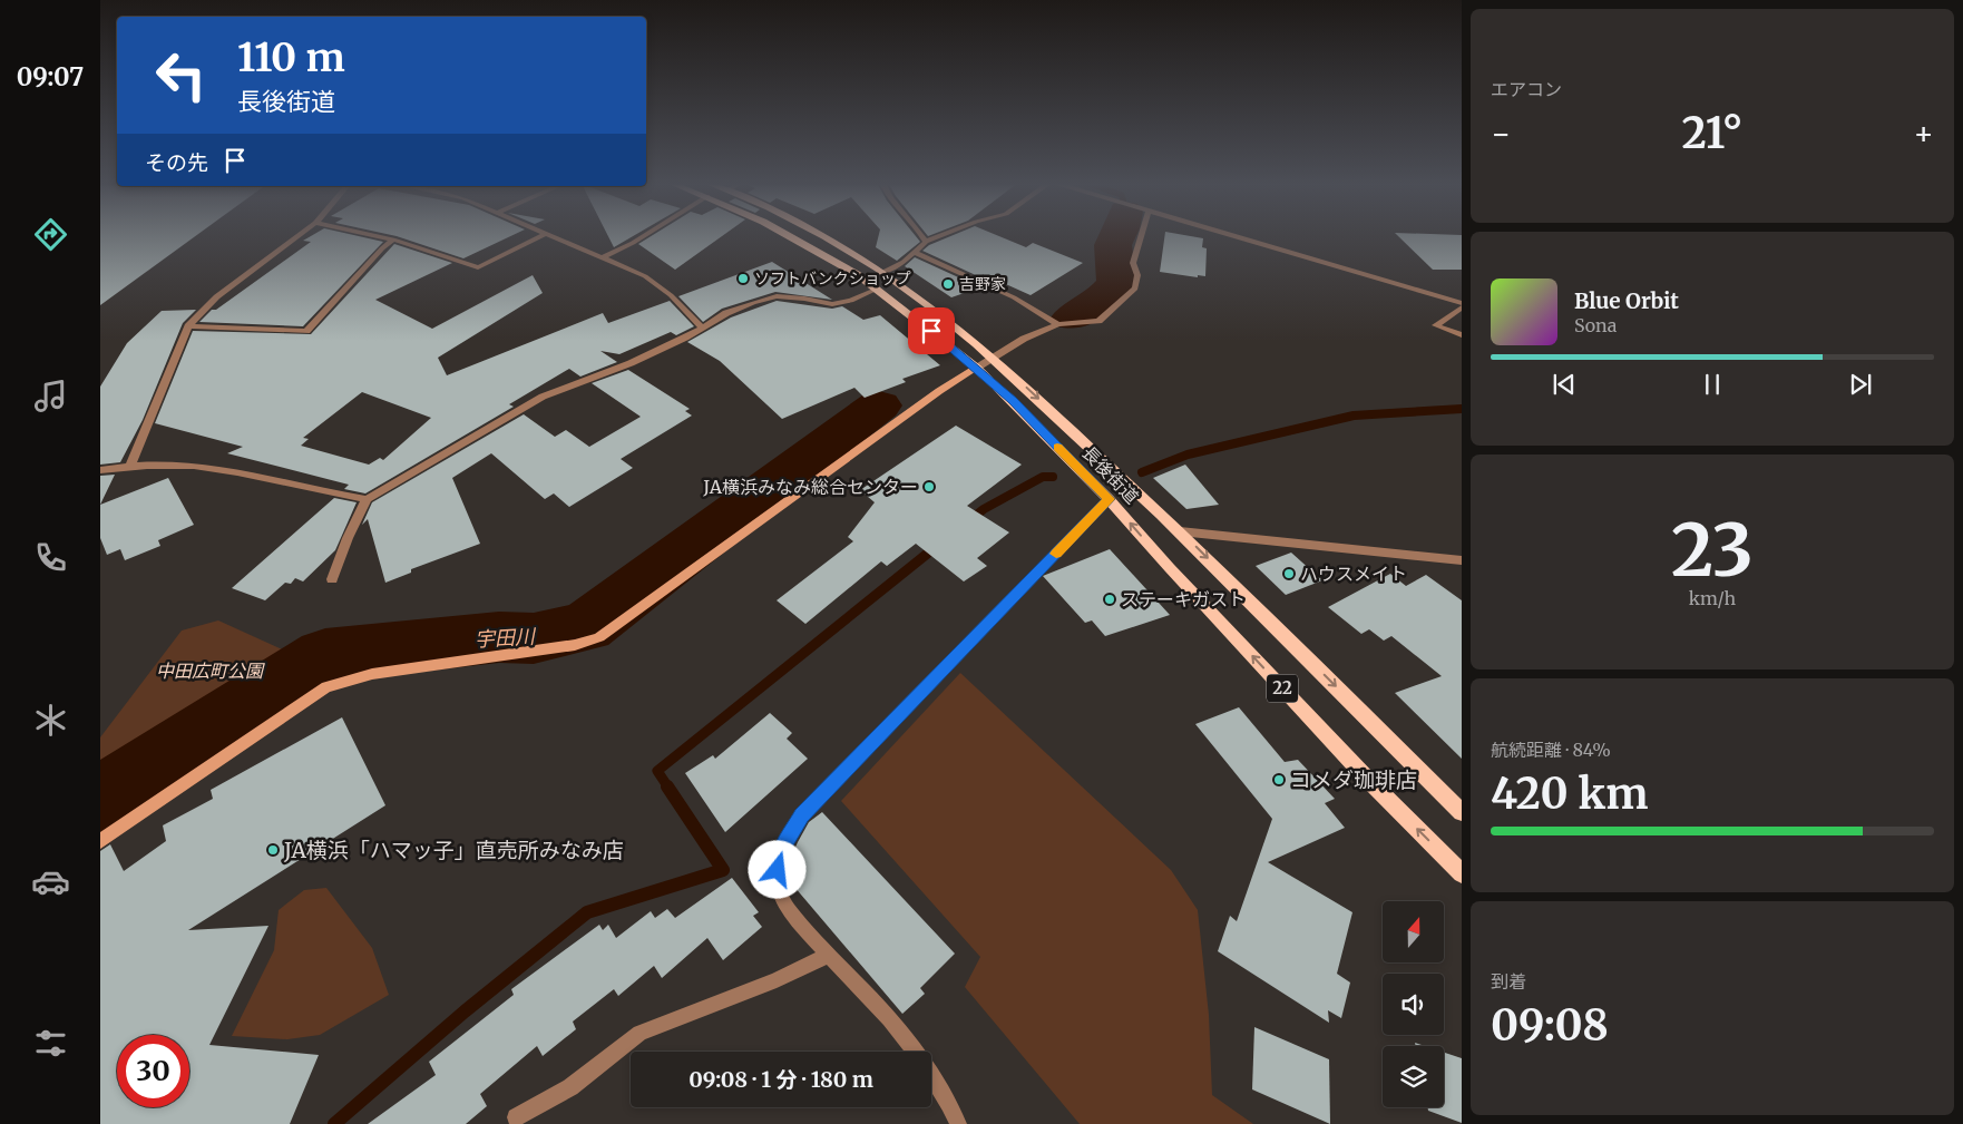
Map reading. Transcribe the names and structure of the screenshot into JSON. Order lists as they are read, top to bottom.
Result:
{
  "streets": {
    "main road": ["長後街道", "22"]
  },
  "water": ["宇田川"],
  "parks": ["中田広町公園"],
  "places": [
    "ソフトバンクショップ",
    "吉野家",
    "JA横浜みなみ総合センター",
    "ハウスメイト",
    "ステーキガスト",
    "コメダ珈琲店",
    "JA横浜「ハマッ子」直売所みなみ店"
  ],
  "north": "top",
  "page": {
    "tabs": "09:07",
    "tile": [
      "エアコン",
      ["23", "km/h"],
      ["航続距離 · 84%", "420 km"],
      ["到着", "09:08"]
    ],
    "turn": ["110 m", "長後街道"],
    "heat": ["−", "21°", "+"],
    "then": "その先",
    "song": ["Blue Orbit", "Sona"],
    "limit": "30",
    "trip": "09:08 · 1 分 · 180 m"
  }
}
